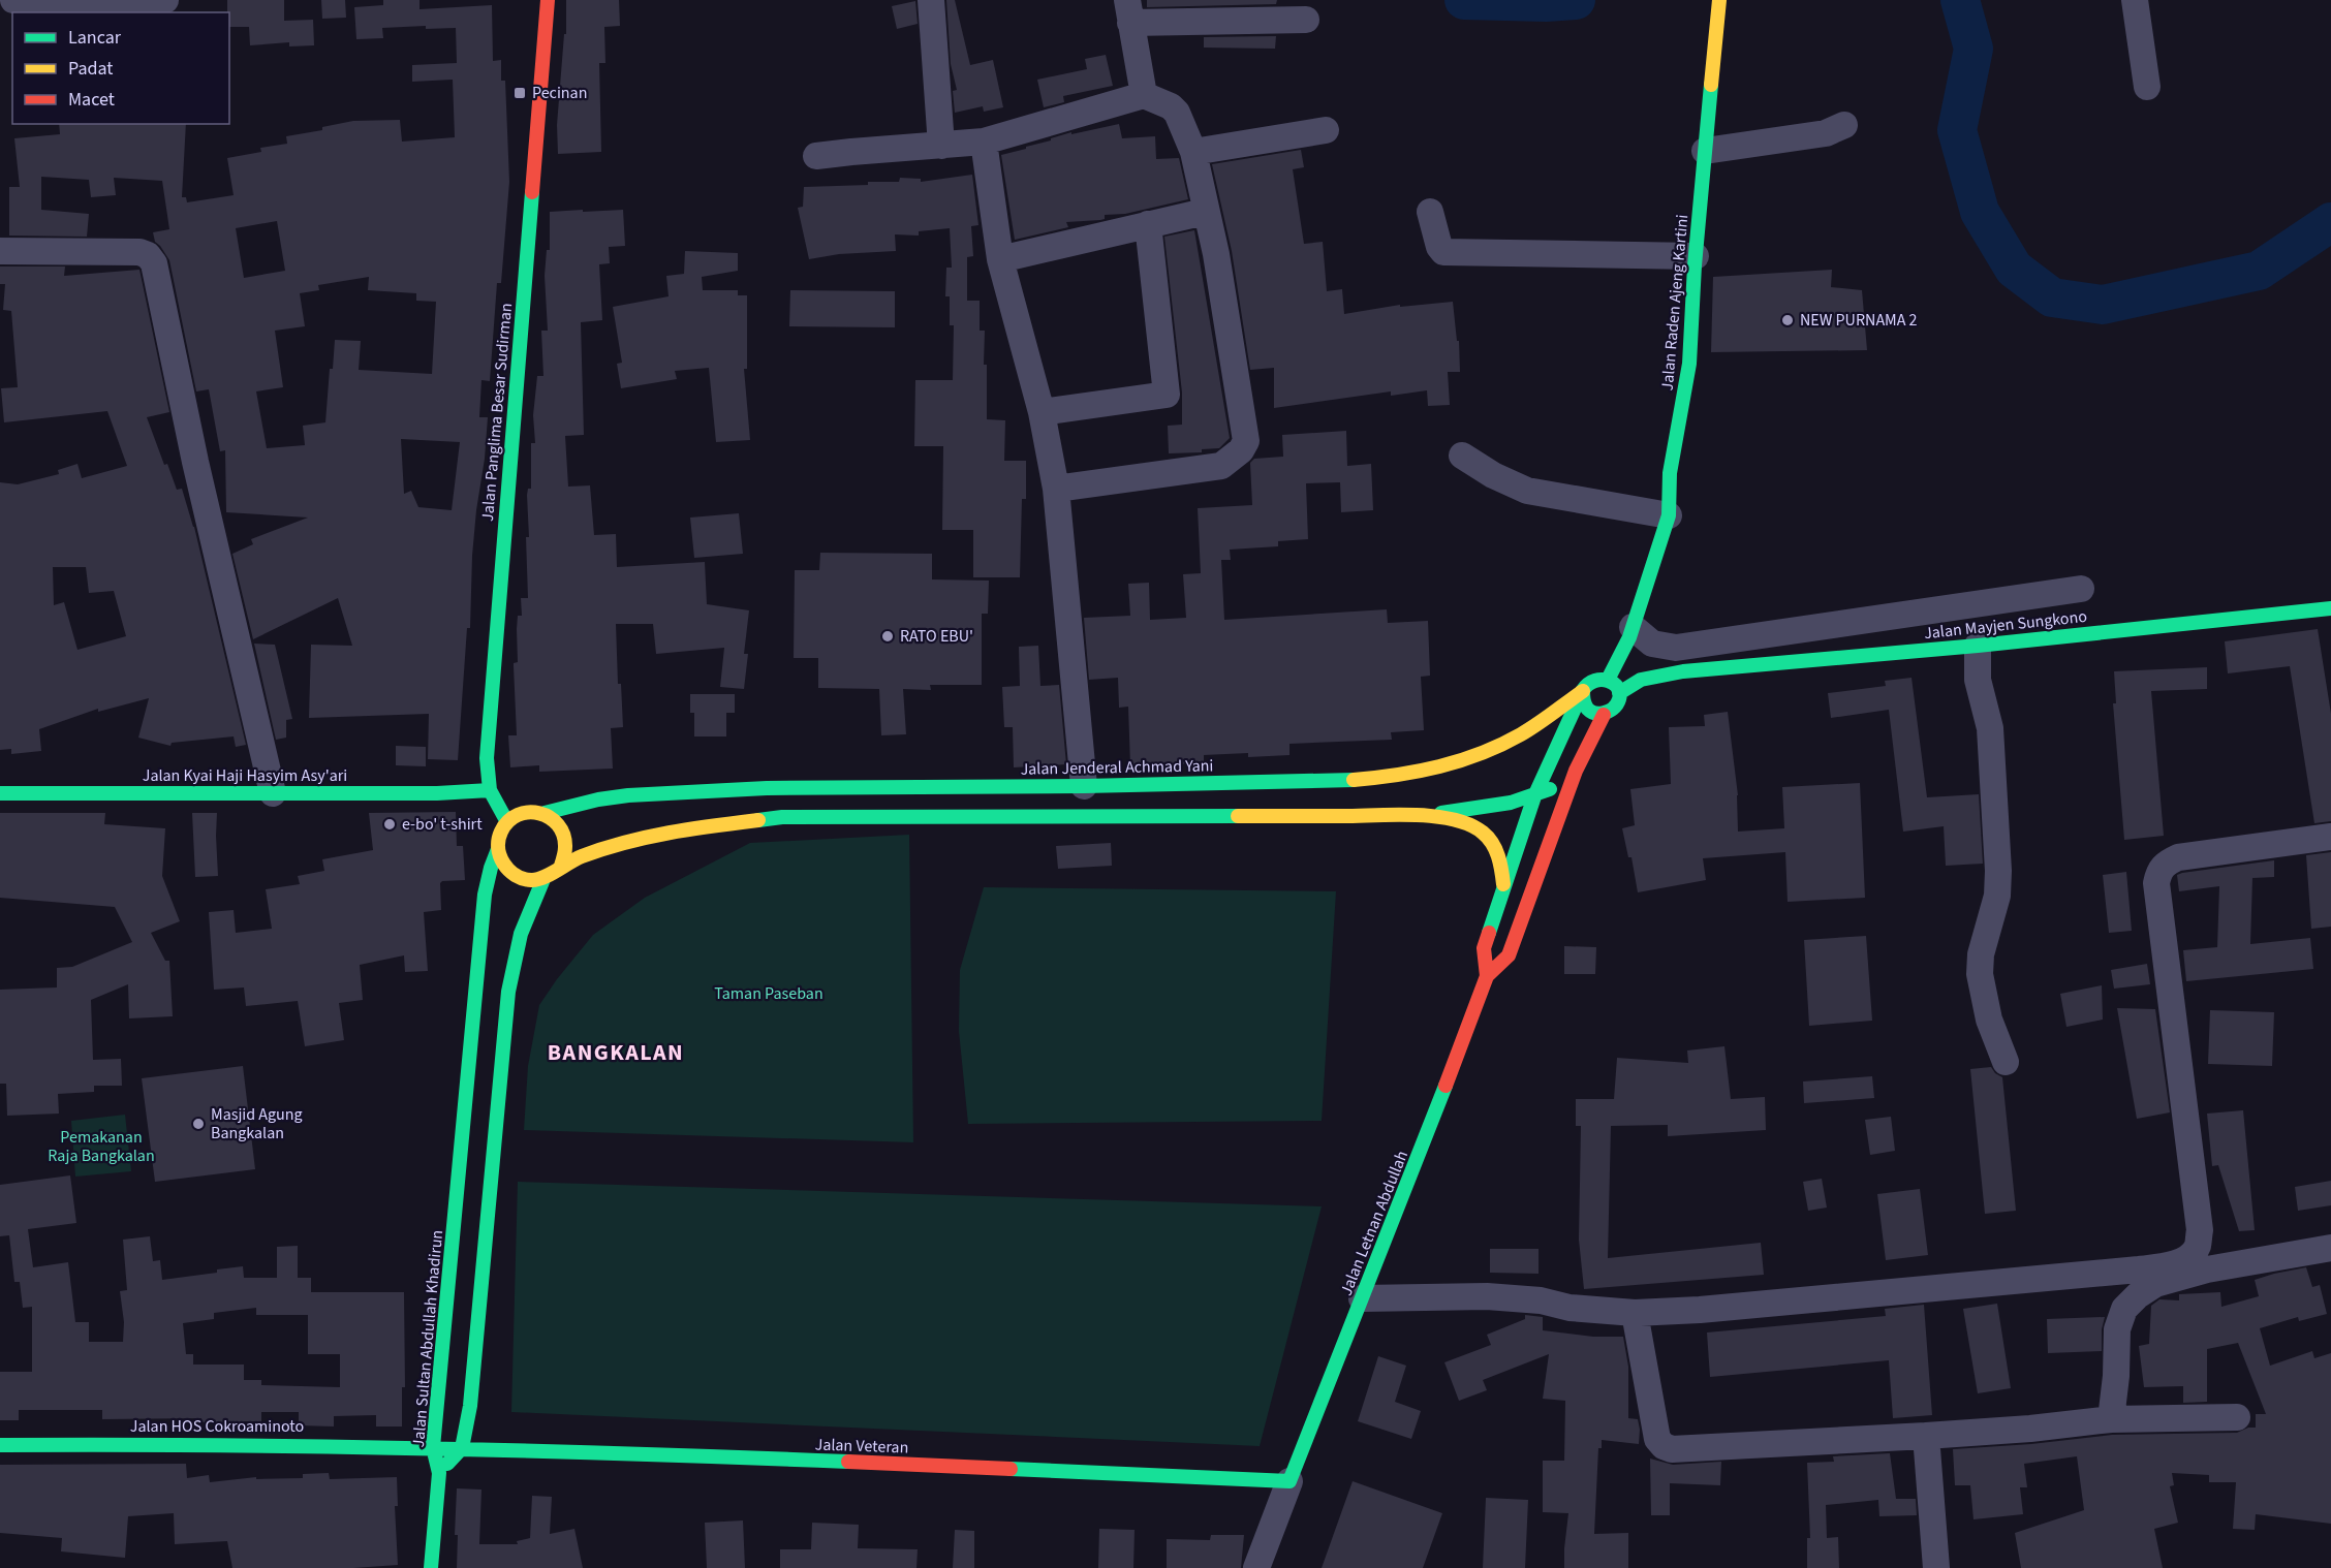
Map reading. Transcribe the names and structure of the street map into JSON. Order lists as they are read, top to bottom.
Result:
{
  "streets": {
    "street": [
      "Jalan Raden Ajeng Kartini",
      "Jalan Panglima Besar Sudirman",
      "Jalan Mayjen Sungkono",
      "Jalan Jenderal Achmad Yani",
      "Jalan Kyai Haji Hasyim Asy'ari",
      "Jalan Letnan Abdullah",
      "Jalan Sultan Abdullah Khadirun",
      "Jalan HOS Cokroaminoto",
      "Jalan Veteran"
    ]
  },
  "crossings": [
    ["Jalan Raden Ajeng Kartini", "Jalan Mayjen Sungkono"],
    ["Jalan Raden Ajeng Kartini", "Jalan Jenderal Achmad Yani"],
    ["Jalan Raden Ajeng Kartini", "Jalan Letnan Abdullah"],
    ["Jalan Panglima Besar Sudirman", "Jalan Jenderal Achmad Yani"],
    ["Jalan Panglima Besar Sudirman", "Jalan Kyai Haji Hasyim Asy'ari"],
    ["Jalan Panglima Besar Sudirman", "Jalan Sultan Abdullah Khadirun"],
    ["Jalan Mayjen Sungkono", "Jalan Jenderal Achmad Yani"],
    ["Jalan Mayjen Sungkono", "Jalan Letnan Abdullah"],
    ["Jalan Jenderal Achmad Yani", "Jalan Letnan Abdullah"],
    ["Jalan Jenderal Achmad Yani", "Jalan Sultan Abdullah Khadirun"],
    ["Jalan Letnan Abdullah", "Jalan Veteran"],
    ["Jalan Sultan Abdullah Khadirun", "Jalan HOS Cokroaminoto"],
    ["Jalan Sultan Abdullah Khadirun", "Jalan Veteran"],
    ["Jalan HOS Cokroaminoto", "Jalan Veteran"]
  ],
  "districts": ["BANGKALAN"],
  "parks": ["Taman Paseban", "Pemakanan Raja Bangkalan"],
  "places": {
    "transit": ["Pecinan"],
    "other": [
      "NEW PURNAMA 2",
      "RATO EBU'",
      "e-bo' t-shirt",
      "Masjid Agung Bangkalan"
    ]
  },
  "legend": ["Lancar", "Padat", "Macet"]
}
